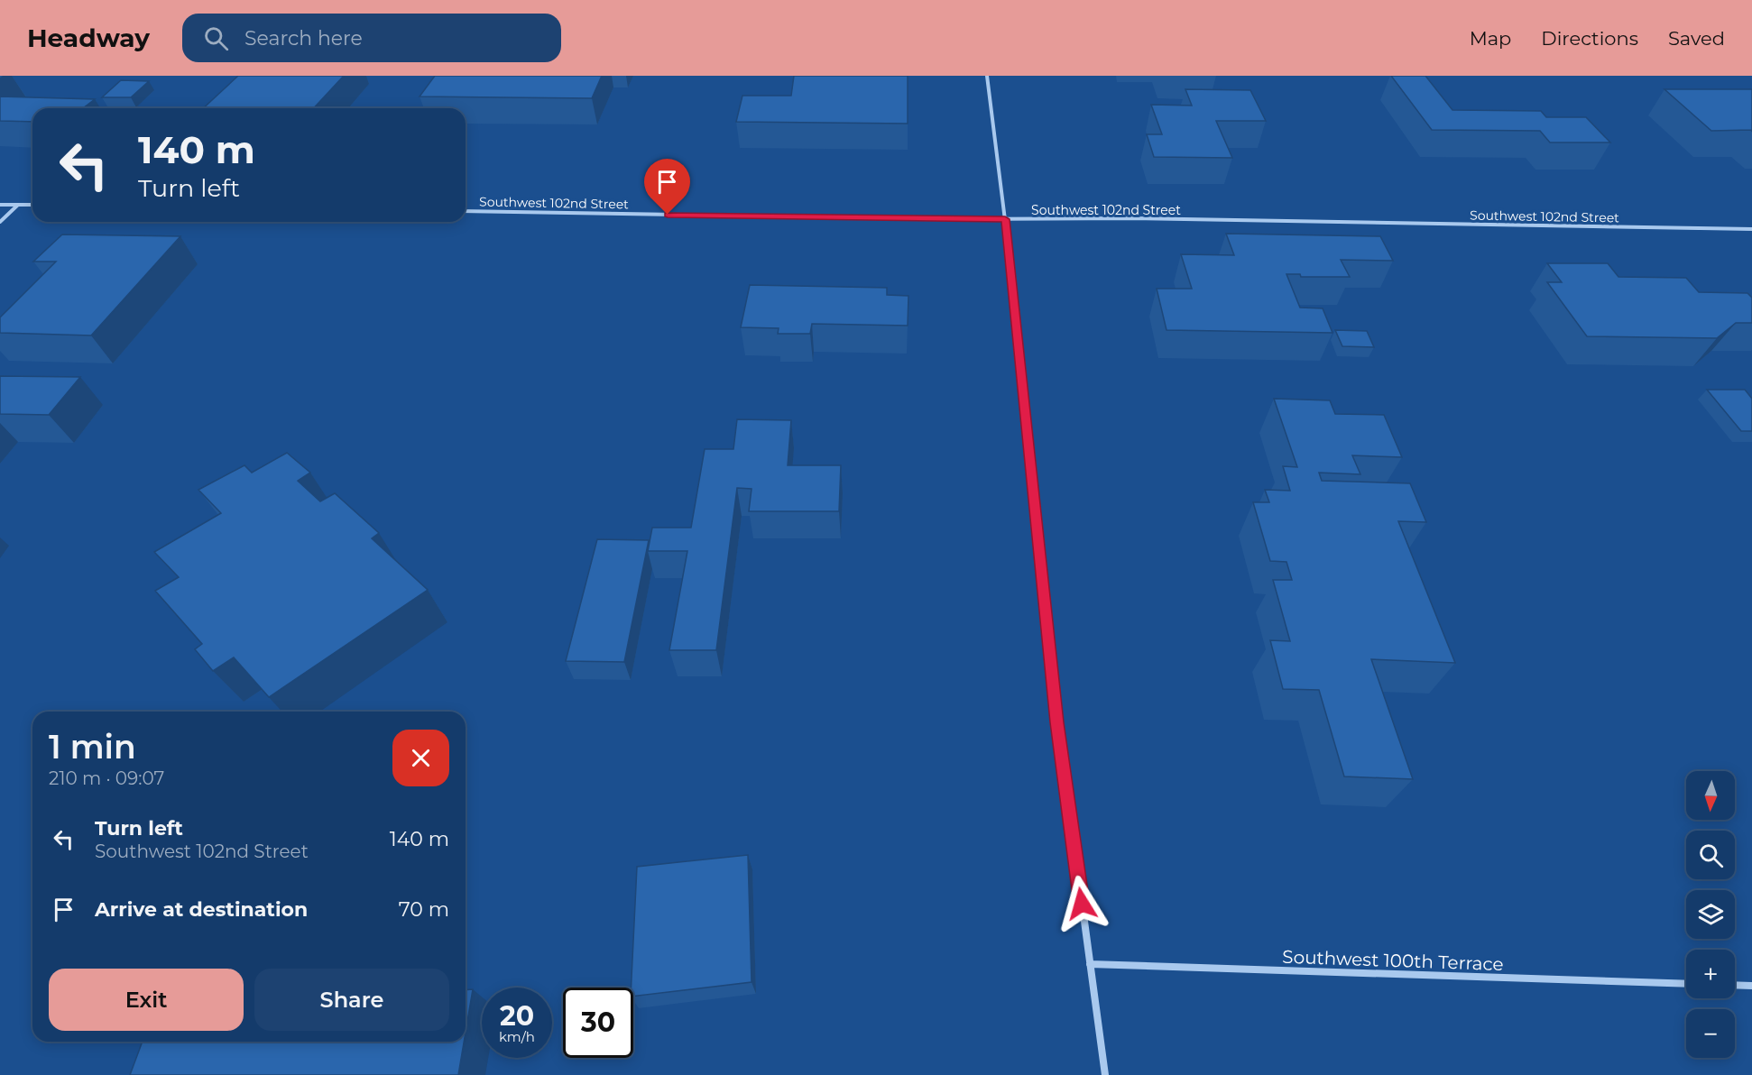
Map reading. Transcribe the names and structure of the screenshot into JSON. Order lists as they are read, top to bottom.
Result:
{
  "streets": {
    "street": ["Southwest 102nd Street", "Southwest 100th Terrace"]
  },
  "north": "bottom",
  "page": {
    "header": "Headway",
    "search": "Search here",
    "nav": ["Map", "Directions", "Saved"],
    "turn": ["140 m", "Turn left"],
    "heading": ["1 min", "210 m · 09:07"],
    "map_buttons": ["+", "−"],
    "list": [
      {
        "name": "Turn left",
        "note": "Southwest 102nd Street",
        "value": "140 m"
      },
      {
        "name": "Arrive at destination",
        "value": "70 m"
      }
    ],
    "buttons": ["Exit", "Share"],
    "speed": "20 km/h",
    "limit": "30"
  }
}
